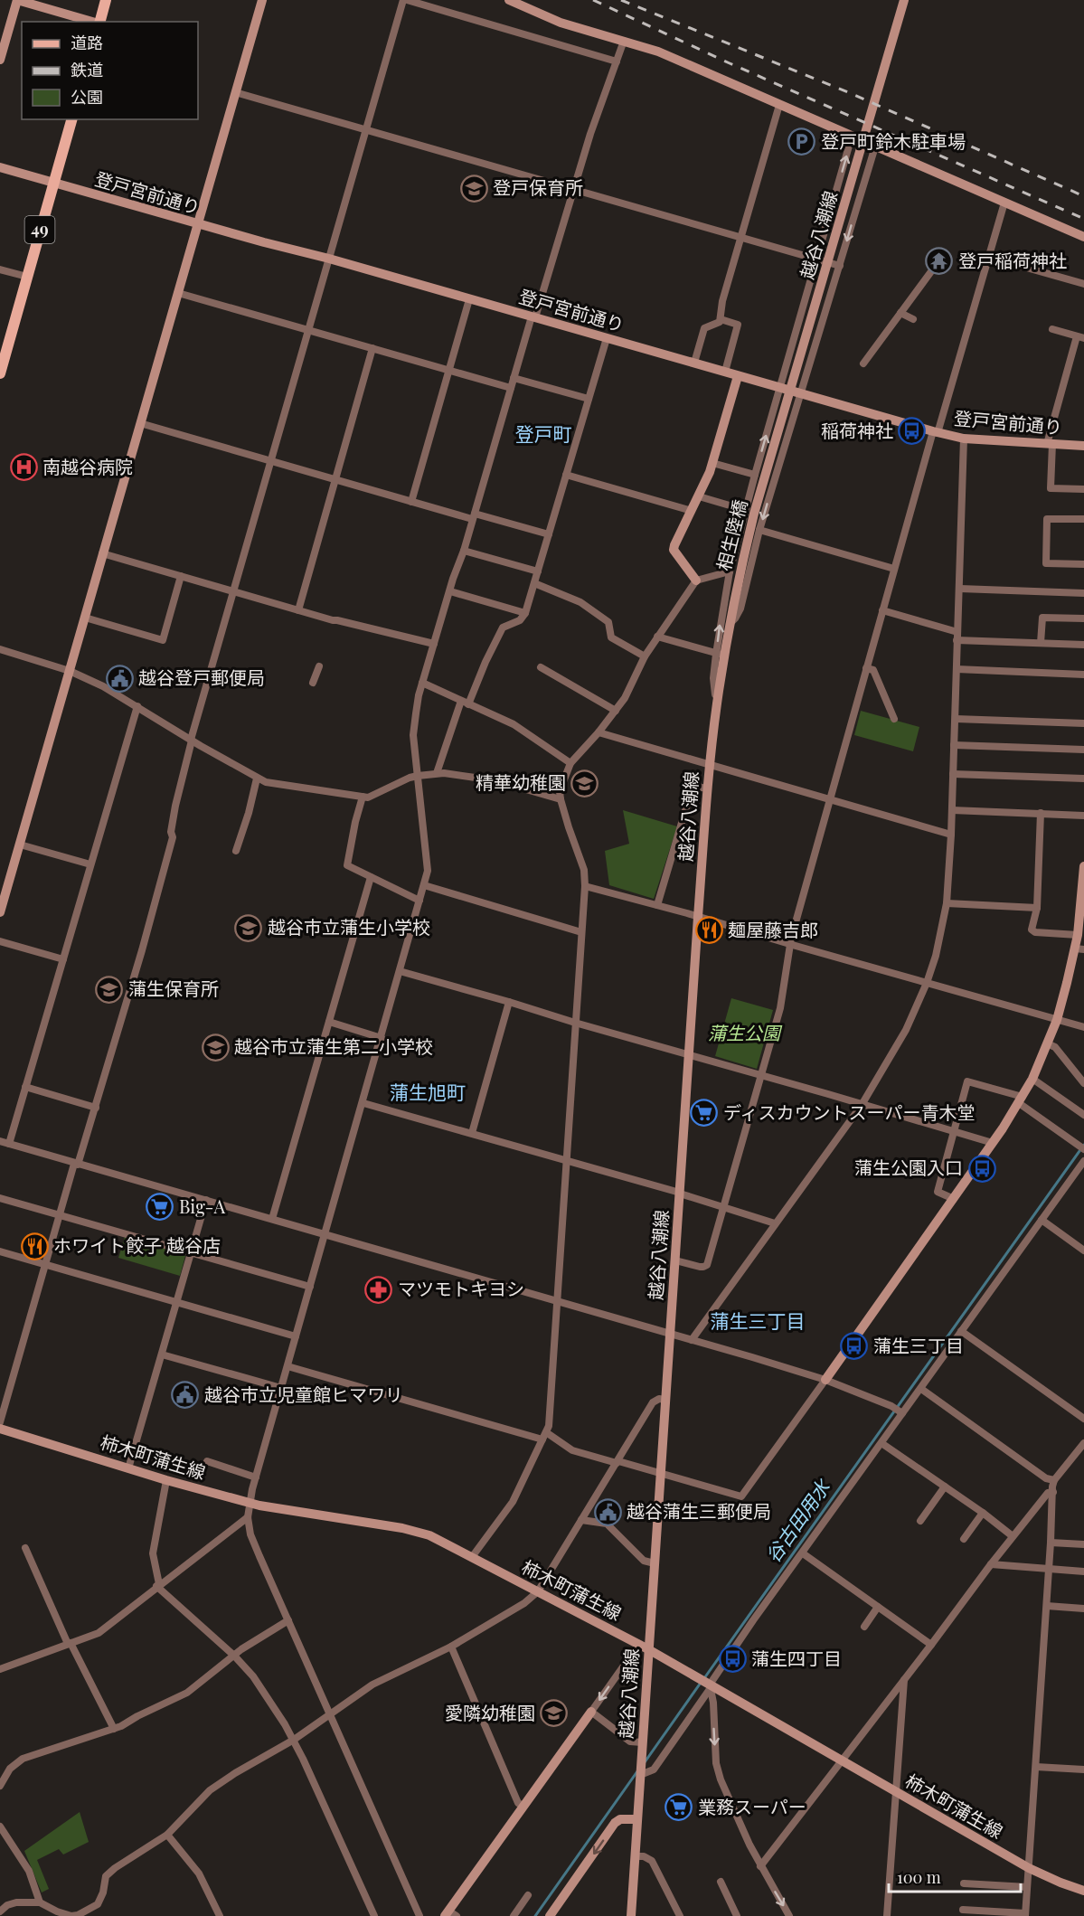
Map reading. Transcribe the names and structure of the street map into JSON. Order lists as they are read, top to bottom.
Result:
{
  "streets": {
    "main road": ["49"],
    "street": [
      "登戸宮前通り",
      "越谷八潮線",
      "相生陸橋",
      "柿木町蒲生線"
    ]
  },
  "crossings": [
    ["登戸宮前通り", "49"],
    ["越谷八潮線", "相生陸橋"],
    ["越谷八潮線", "柿木町蒲生線"]
  ],
  "districts": ["登戸町", "蒲生旭町", "蒲生三丁目"],
  "water": ["谷古田用水"],
  "parks": ["蒲生公園"],
  "places": {
    "parking": ["登戸町鈴木駐車場"],
    "school or university": [
      "登戸保育所",
      "精華幼稚園",
      "越谷市立蒲生小学校",
      "蒲生保育所",
      "越谷市立蒲生第二小学校",
      "愛隣幼稚園"
    ],
    "temple": ["登戸稲荷神社"],
    "bus stop": [
      "稲荷神社",
      "蒲生公園入口",
      "蒲生三丁目",
      "蒲生四丁目"
    ],
    "hospital": ["南越谷病院"],
    "public building": ["越谷登戸郵便局", "越谷市立児童館ヒマワリ", "越谷蒲生三郵便局"],
    "restaurant": ["麺屋藤吉郎", "ホワイト餃子 越谷店"],
    "supermarket": ["ディスカウントスーパー青木堂", "Big-A", "業務スーパー"],
    "pharmacy": ["マツモトキヨシ"]
  },
  "legend": ["道路", "鉄道", "公園"],
  "scale_bar": "100 m"
}
